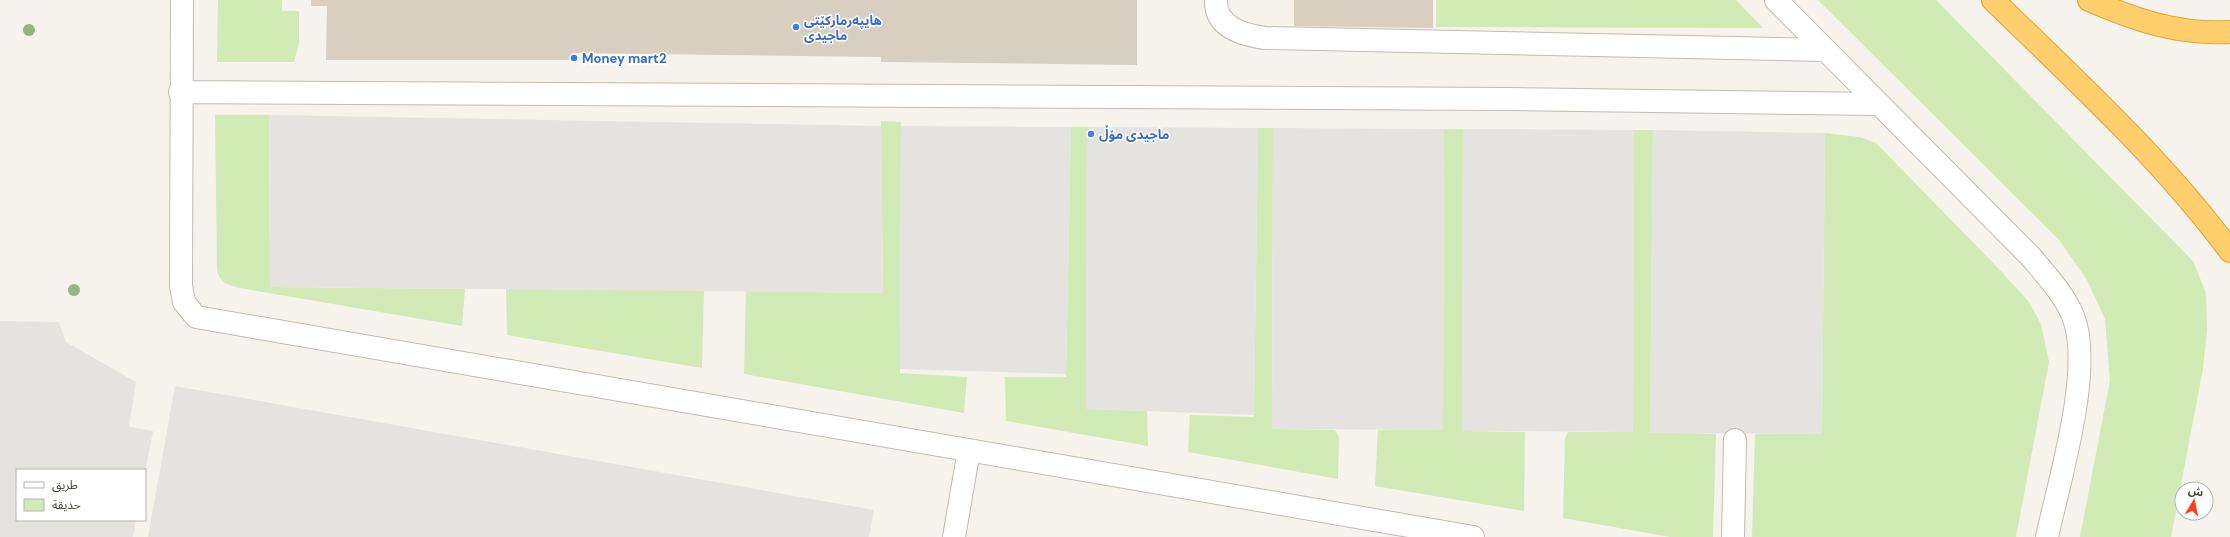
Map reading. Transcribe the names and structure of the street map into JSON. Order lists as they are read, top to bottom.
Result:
{
  "places": ["هایپەرمارکێتی ماجیدی", "Money mart2", "ماجیدی مۆڵ"],
  "legend": ["طريق", "حديقة"],
  "north": "top"
}
